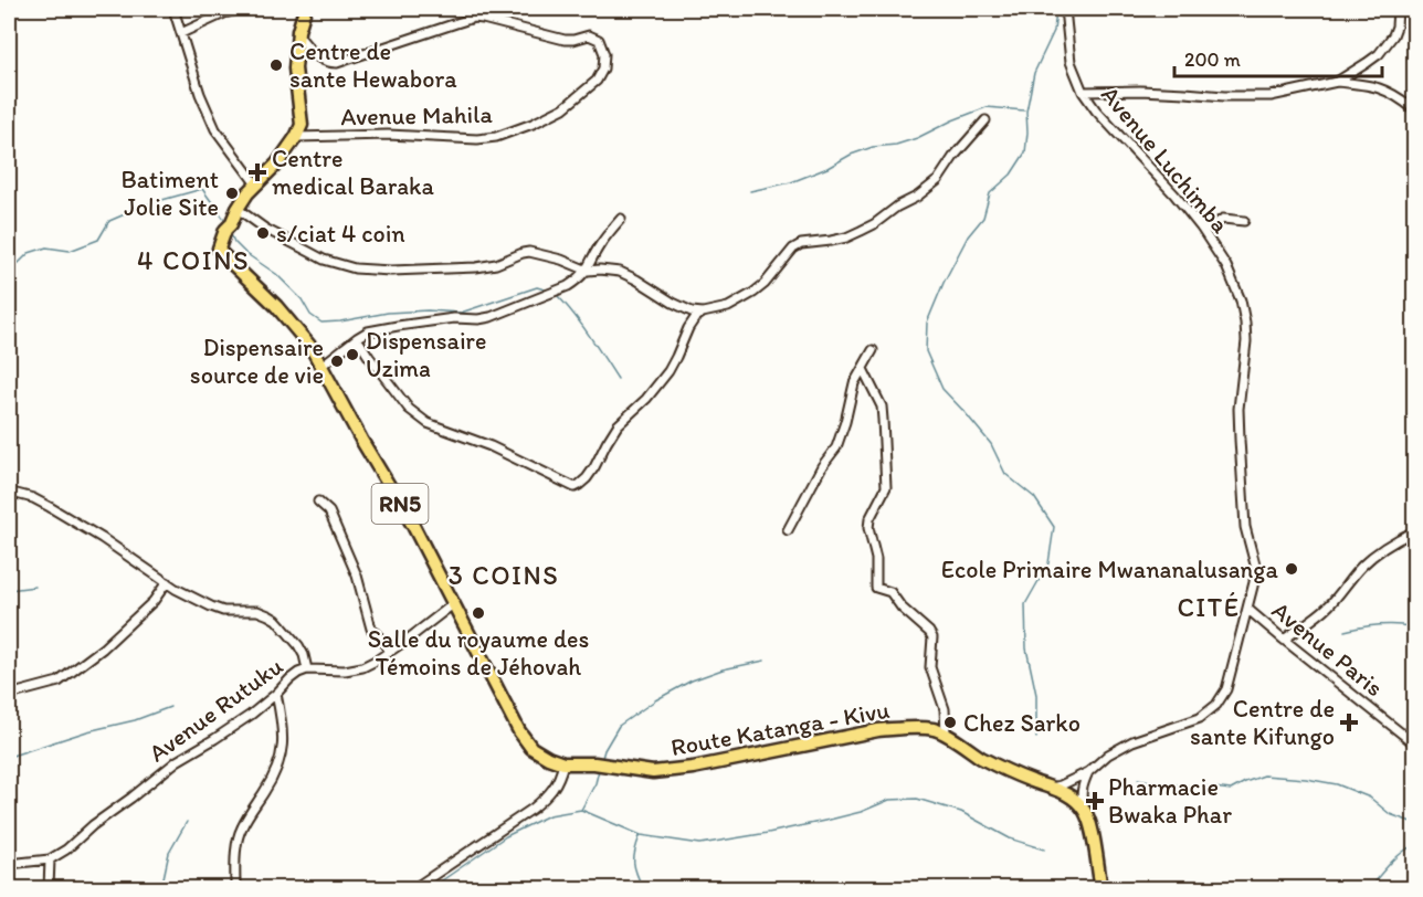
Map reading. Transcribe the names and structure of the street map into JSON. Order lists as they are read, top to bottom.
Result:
{
  "streets": {
    "highway": ["RN5", "Route Katanga - Kivu"],
    "street": [
      "Avenue Mahila",
      "Avenue Luchimba",
      "Avenue Paris",
      "Avenue Rutuku"
    ]
  },
  "crossings": [
    ["Avenue Mahila", "Route Katanga - Kivu"],
    ["Avenue Luchimba", "RN5"],
    ["Avenue Luchimba", "Avenue Paris"],
    ["Avenue Luchimba", "Route Katanga - Kivu"],
    ["RN5", "Route Katanga - Kivu"],
    ["Avenue Rutuku", "Route Katanga - Kivu"]
  ],
  "districts": ["4 COINS", "3 COINS", "CITÉ"],
  "places": {
    "other": [
      "Centre de sante Hewabora",
      "Batiment Jolie Site",
      "s/ciat 4 coin",
      "Dispensaire Uzima",
      "Dispensaire source de vie",
      "Ecole Primaire Mwananalusanga",
      "Salle du royaume des Témoins de Jéhovah",
      "Chez Sarko"
    ],
    "health": ["Centre medical Baraka", "Centre de sante Kifungo", "Pharmacie Bwaka Phar"]
  },
  "scale_bar": "200 m"
}
